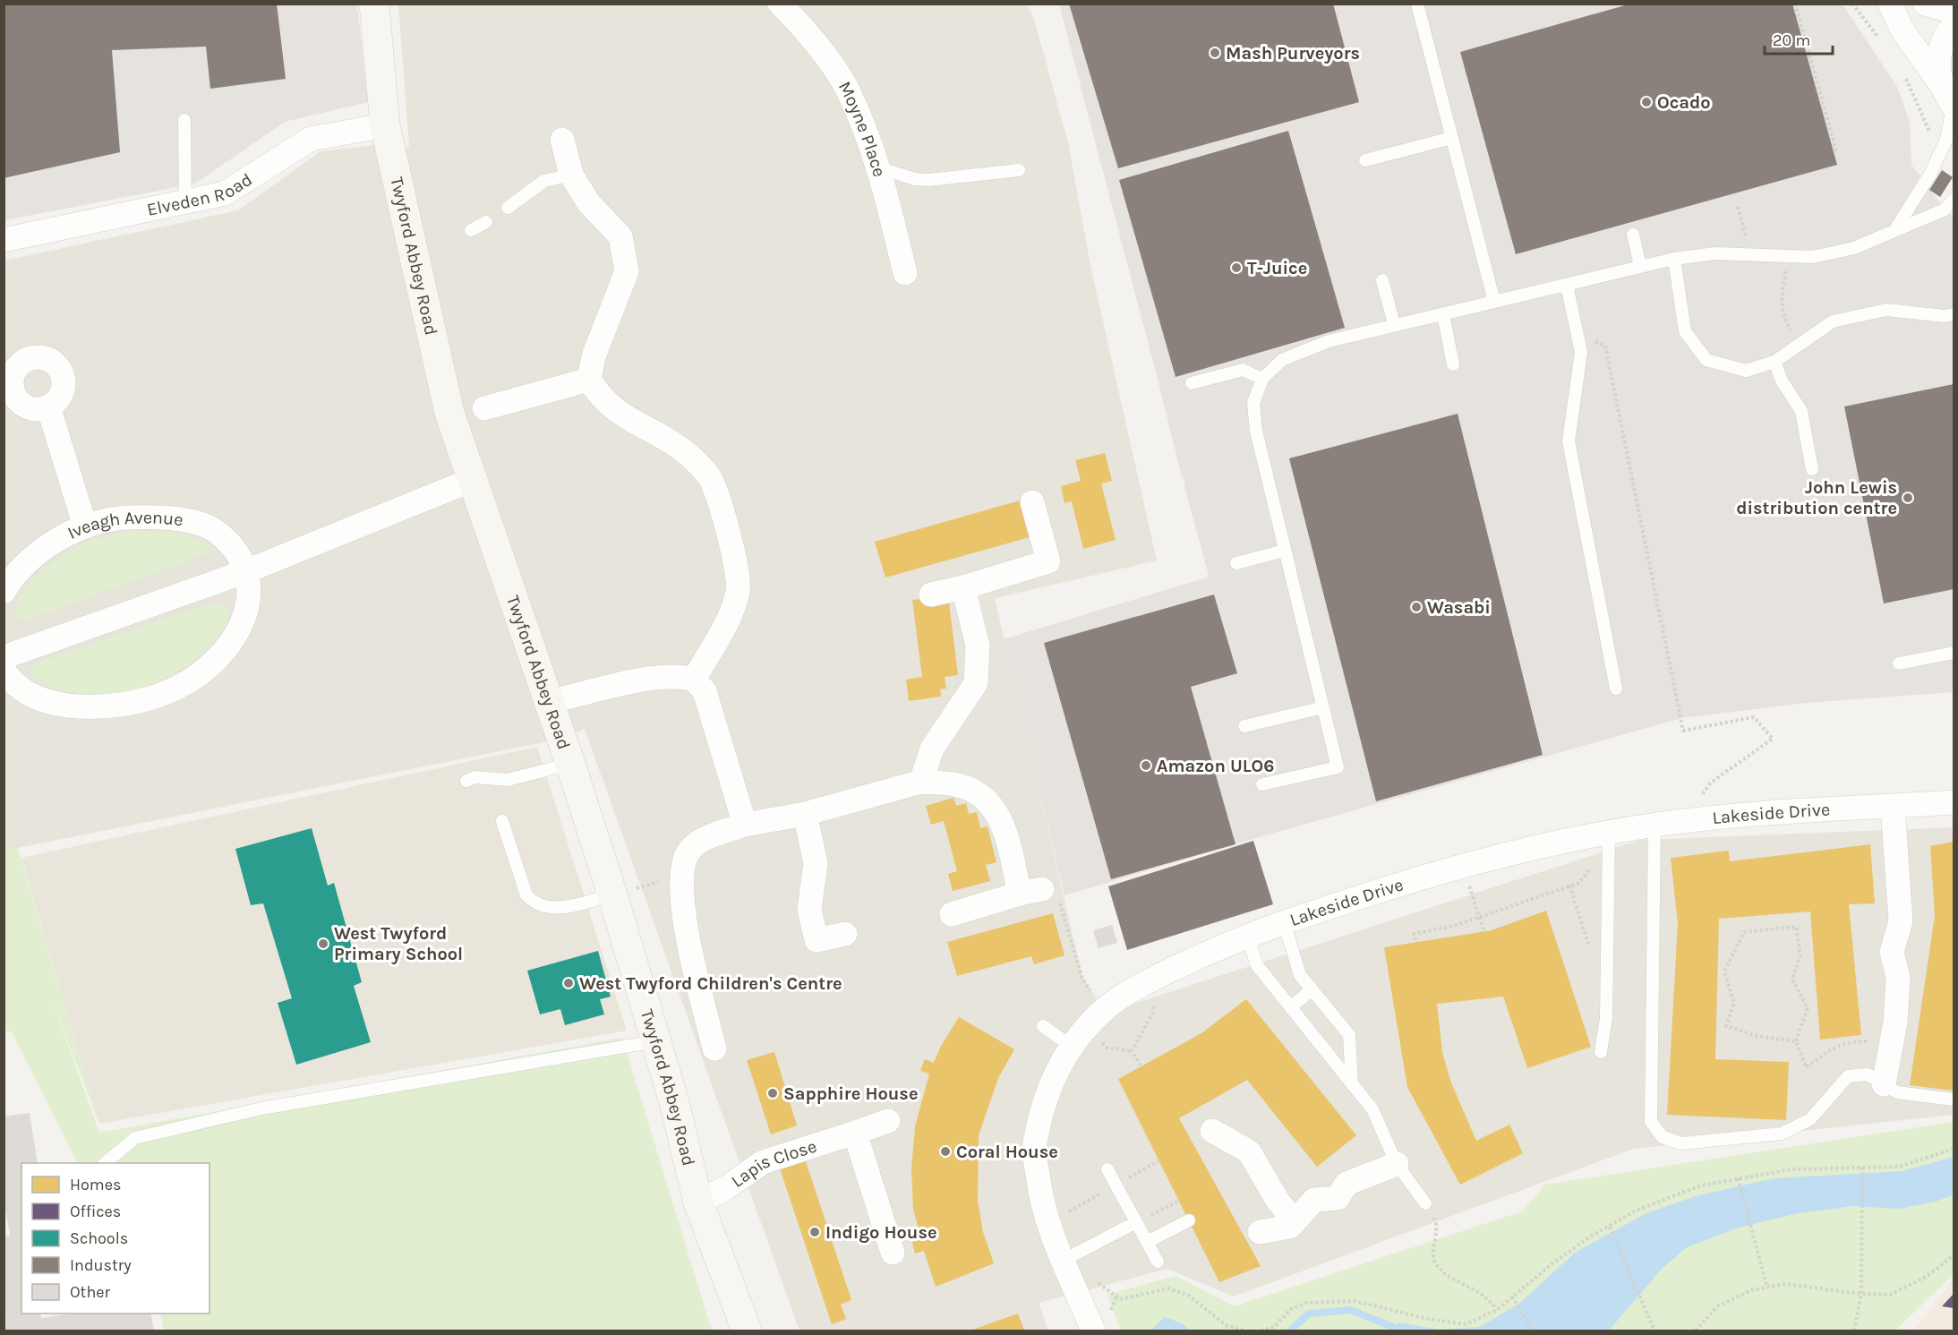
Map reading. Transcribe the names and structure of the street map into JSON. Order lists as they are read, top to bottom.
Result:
{
  "streets": {
    "street": [
      "Moyne Place",
      "Elveden Road",
      "Twyford Abbey Road",
      "Iveagh Avenue",
      "Lakeside Drive",
      "Lapis Close"
    ]
  },
  "crossings": [
    ["Elveden Road", "Twyford Abbey Road"],
    ["Twyford Abbey Road", "Lapis Close"]
  ],
  "places": [
    "Mash Purveyors",
    "Ocado",
    "T-Juice",
    "John Lewis distribution centre",
    "Wasabi",
    "Amazon ULO6",
    "West Twyford Primary School",
    "West Twyford Children's Centre",
    "Sapphire House",
    "Coral House",
    "Indigo House"
  ],
  "legend": [
    "Homes",
    "Offices",
    "Schools",
    "Industry",
    "Other"
  ],
  "scale_bar": "20 m"
}
